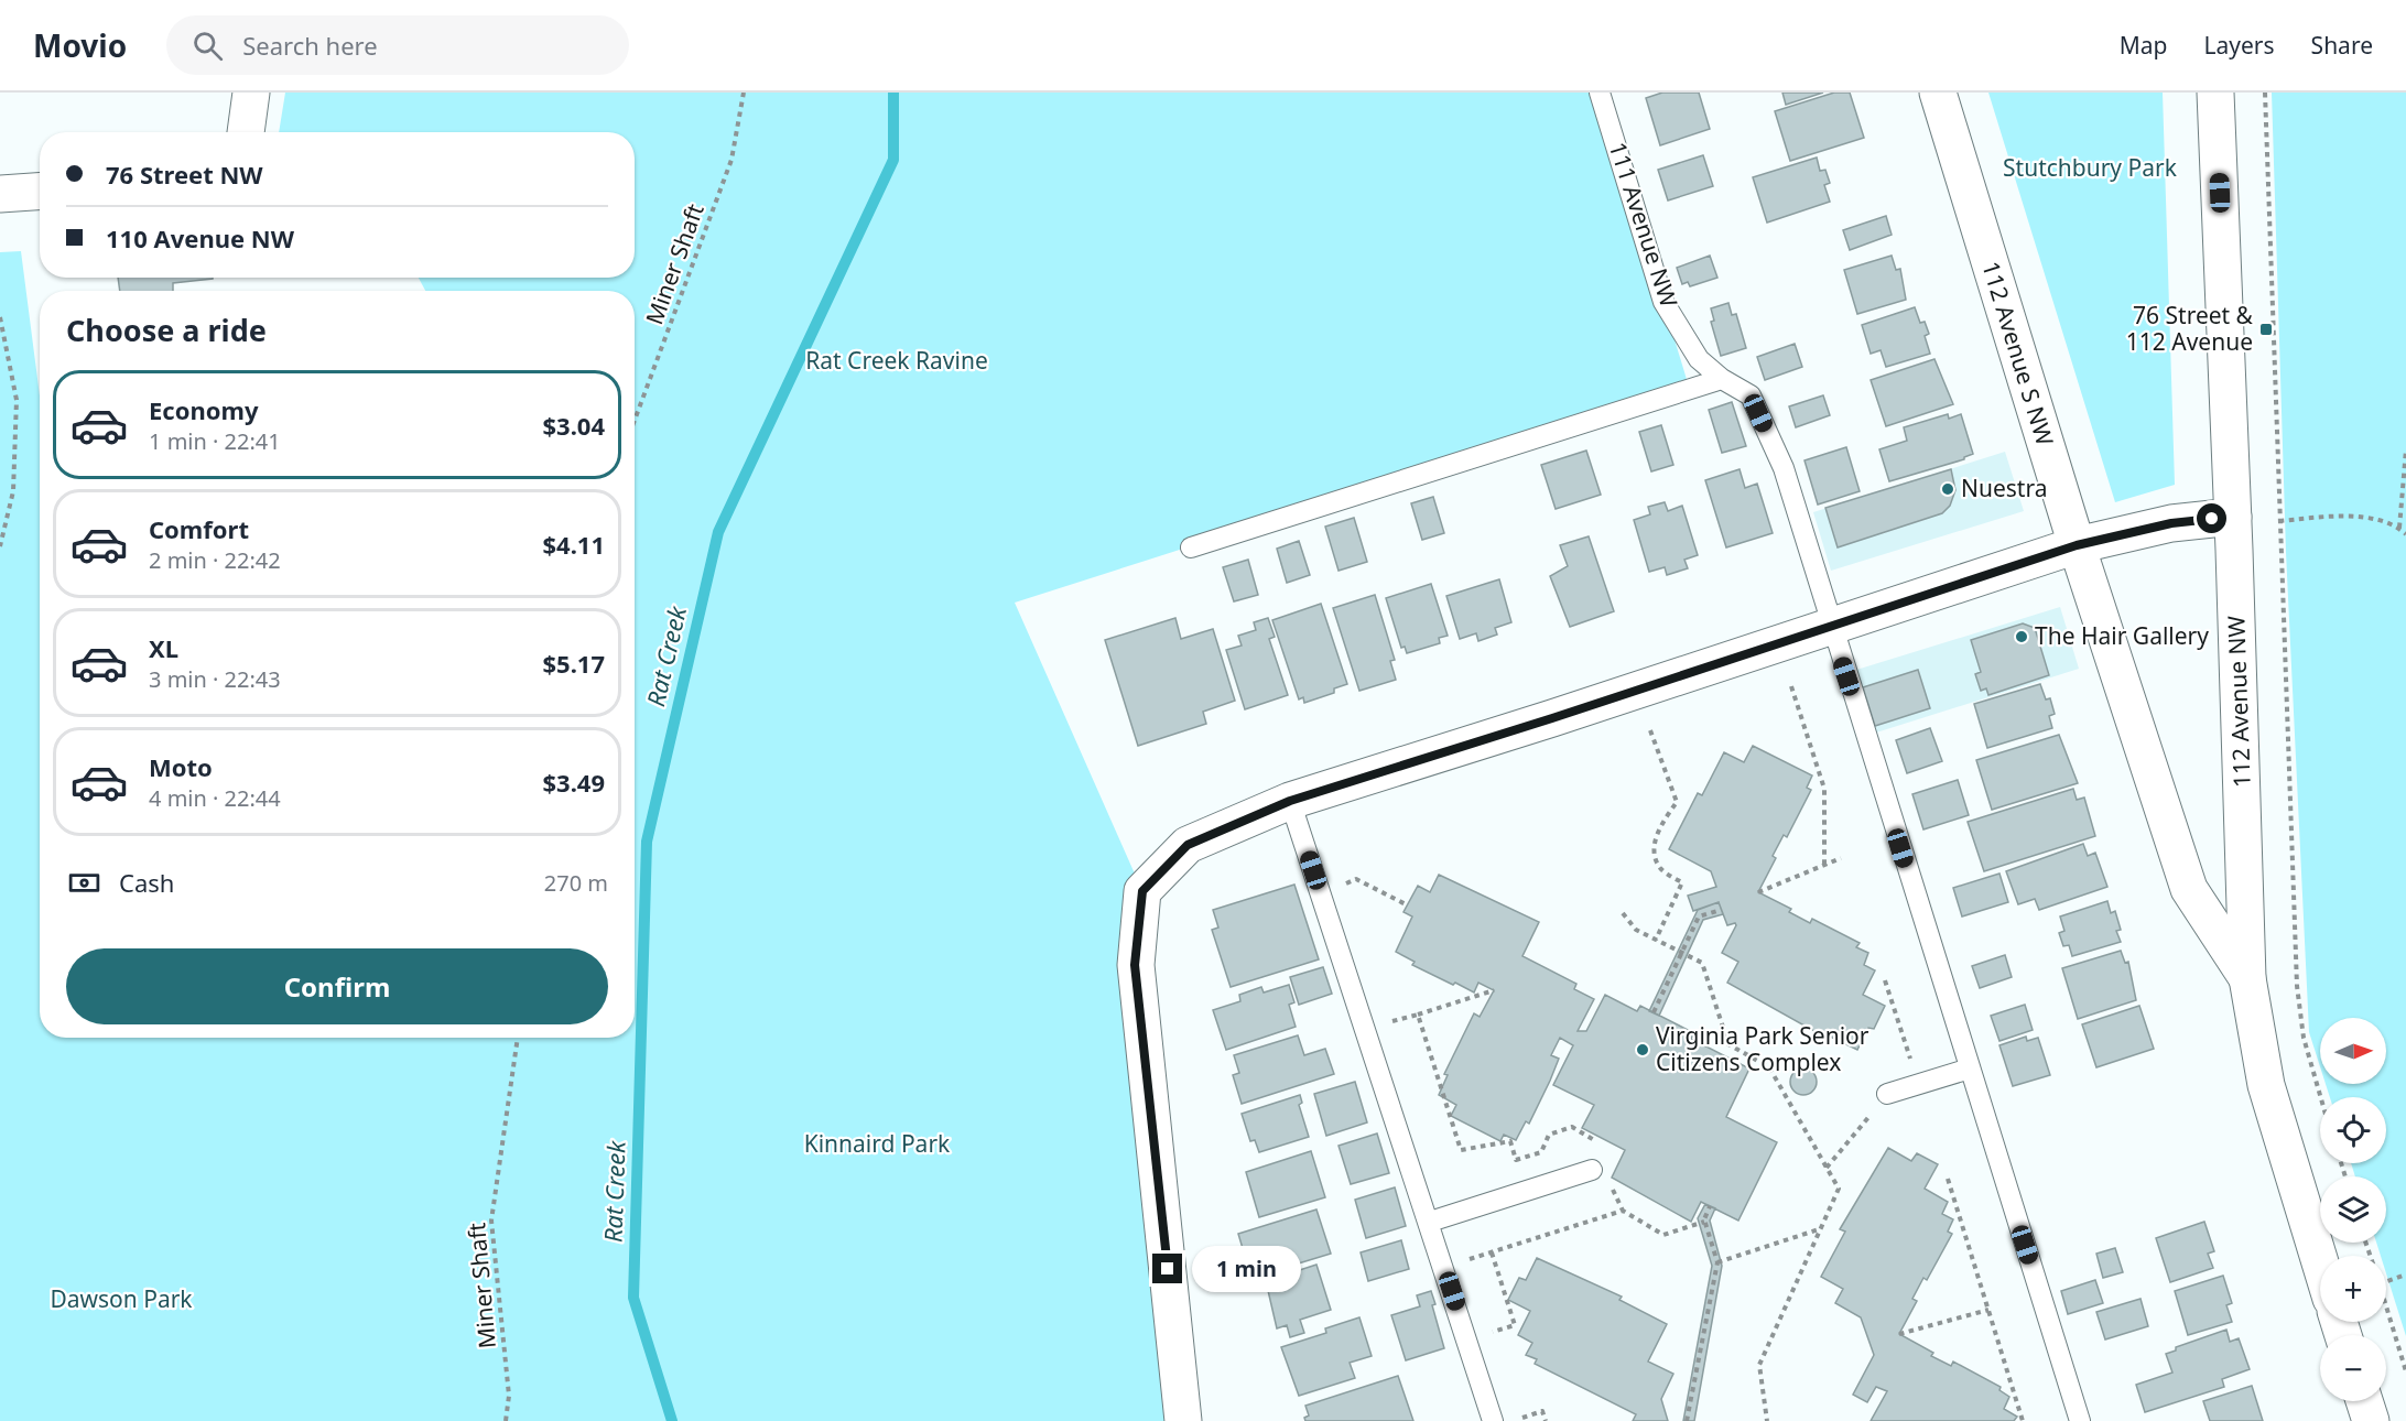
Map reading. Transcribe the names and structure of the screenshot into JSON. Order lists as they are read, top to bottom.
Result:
{
  "streets": {
    "street": ["112 Avenue S NW", "112 Avenue NW"],
    "lane": ["111 Avenue NW"],
    "path": ["Miner Shaft"]
  },
  "crossings": [
    ["112 Avenue S NW", "112 Avenue NW"]
  ],
  "water": ["Rat Creek"],
  "parks": [
    "Stutchbury Park",
    "Rat Creek Ravine",
    "Kinnaird Park",
    "Dawson Park"
  ],
  "places": {
    "transit": ["76 Street & 112 Avenue"],
    "other": ["Nuestra", "The Hair Gallery", "Virginia Park Senior Citizens Complex"]
  },
  "north": "right",
  "page": {
    "header": "Movio",
    "search": "Search here",
    "nav": ["Map", "Layers", "Share"],
    "banner": ["76 Street NW", "110 Avenue NW"],
    "heading": "Choose a ride",
    "list": [
      {
        "name": "Economy",
        "note": "1 min · 22:41",
        "value": "$3.04"
      },
      {
        "name": "Comfort",
        "note": "2 min · 22:42",
        "value": "$4.11"
      },
      {
        "name": "XL",
        "note": "3 min · 22:43",
        "value": "$5.17"
      },
      {
        "name": "Moto",
        "note": "4 min · 22:44",
        "value": "$3.49"
      }
    ],
    "pay": ["Cash", "270 m"],
    "buttons": "Confirm",
    "map_buttons": ["+", "−"],
    "bubble": "1 min"
  }
}
